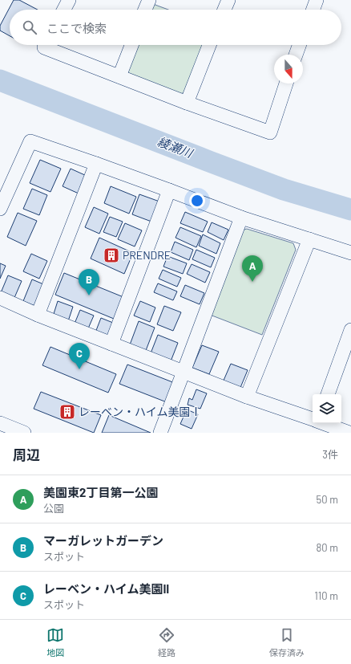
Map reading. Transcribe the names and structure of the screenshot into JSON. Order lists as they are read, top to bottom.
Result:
{
  "water": ["綾瀬川"],
  "places": {
    "building": ["PRENDRE", "レーベン・ハイム美園Ⅰ"]
  },
  "north": "bottom",
  "page": {
    "search": "ここで検索",
    "pins": ["A", "B", "C"],
    "heading": ["周辺", "3件"],
    "list": [
      {
        "mark": "A",
        "name": "美園東2丁目第一公園",
        "note": "公園",
        "value": "50 m"
      },
      {
        "mark": "B",
        "name": "マーガレットガーデン",
        "note": "スポット",
        "value": "80 m"
      },
      {
        "mark": "C",
        "name": "レーベン・ハイム美園II",
        "note": "スポット",
        "value": "110 m"
      }
    ],
    "nav": ["地図", "経路", "保存済み"]
  }
}
